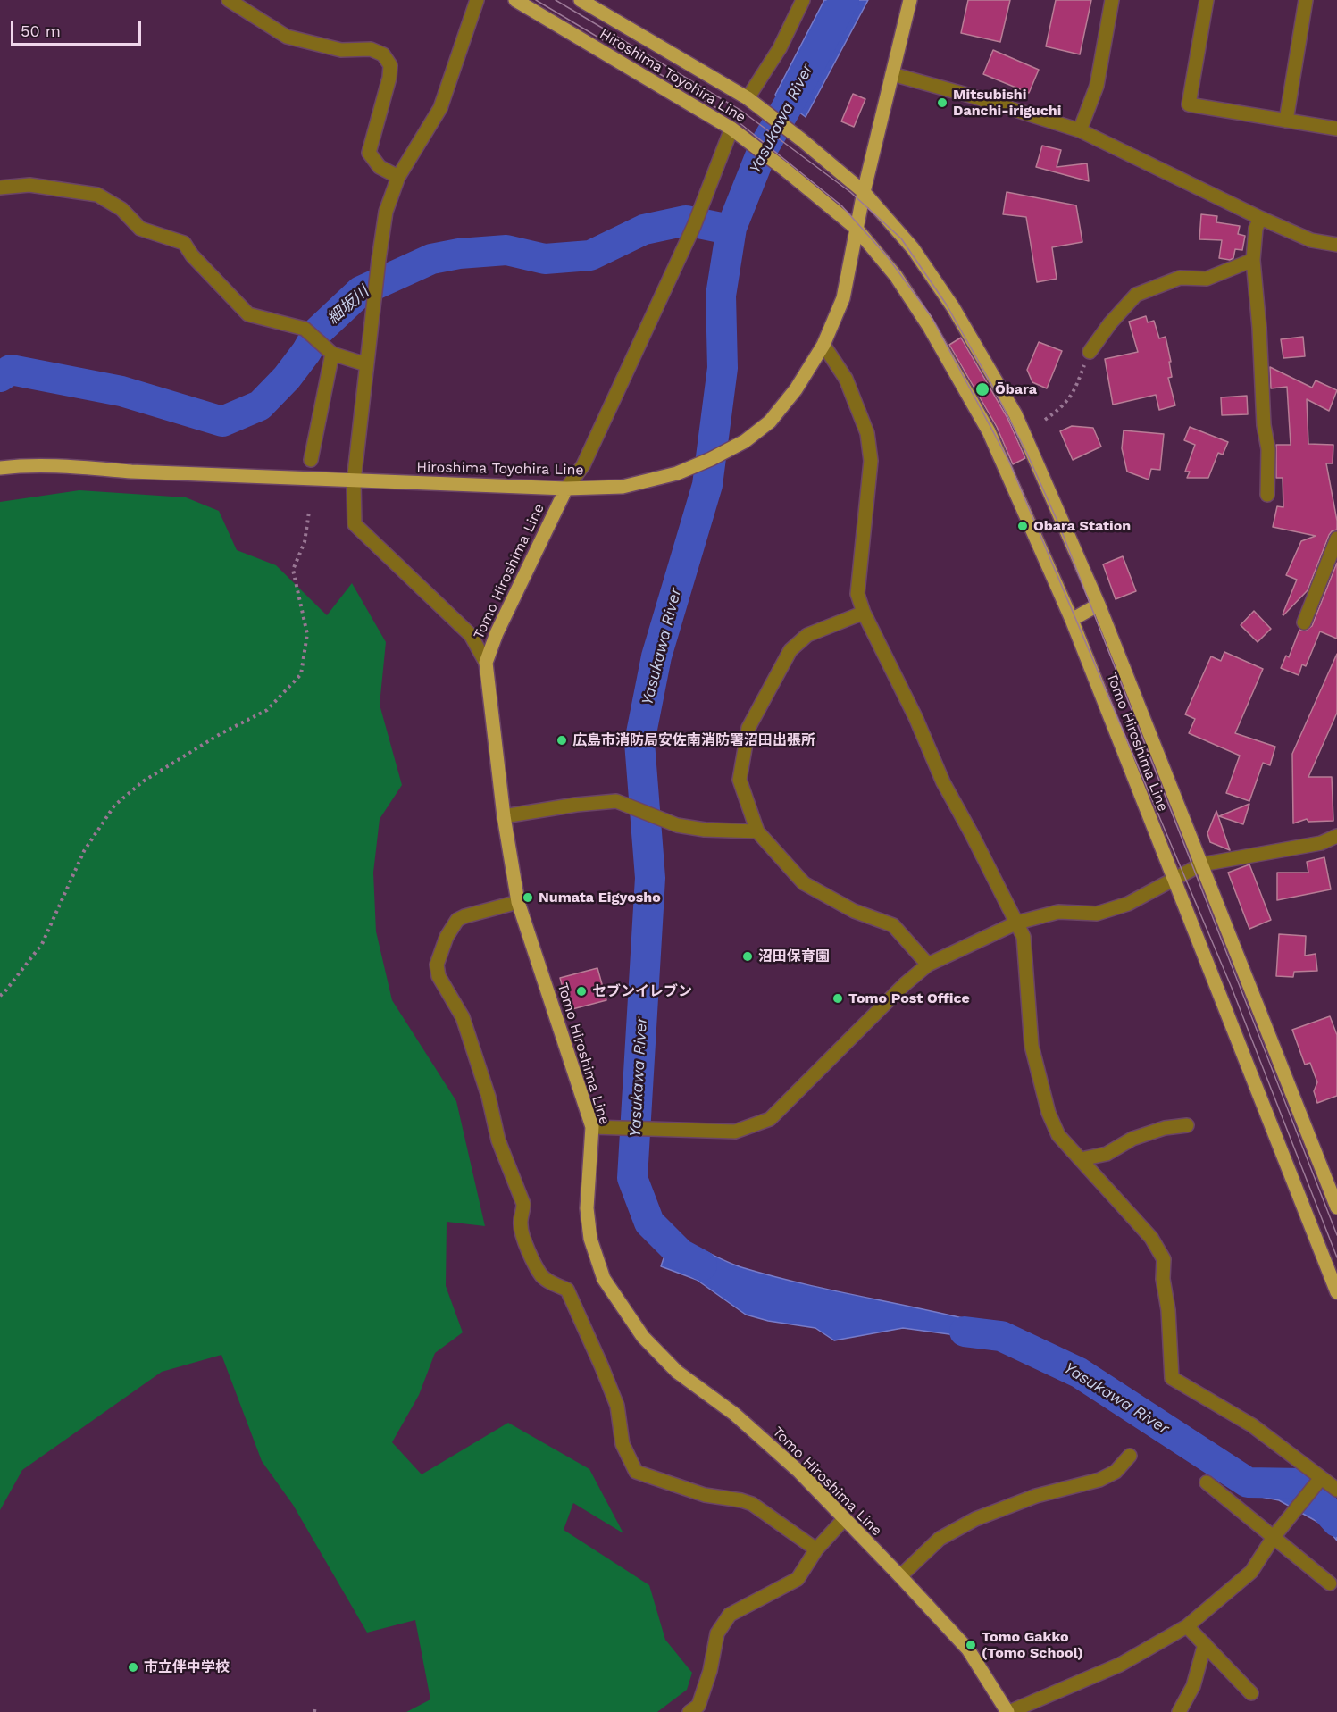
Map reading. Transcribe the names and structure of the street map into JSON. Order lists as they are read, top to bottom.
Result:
{
  "streets": {
    "main road": ["Hiroshima Toyohira Line", "Tomo Hiroshima Line"]
  },
  "crossings": [
    ["Hiroshima Toyohira Line", "Tomo Hiroshima Line"]
  ],
  "water": ["Yasukawa River", "細坂川"],
  "places": [
    "Mitsubishi Danchi-iriguchi",
    "Ōbara",
    "Obara Station",
    "広島市消防局安佐南消防署沼田出張所",
    "Numata Eigyosho",
    "沼田保育園",
    "セブンイレブン",
    "Tomo Post Office",
    "Tomo Gakko (Tomo School)",
    "市立伴中学校"
  ],
  "scale_bar": "50 m"
}
